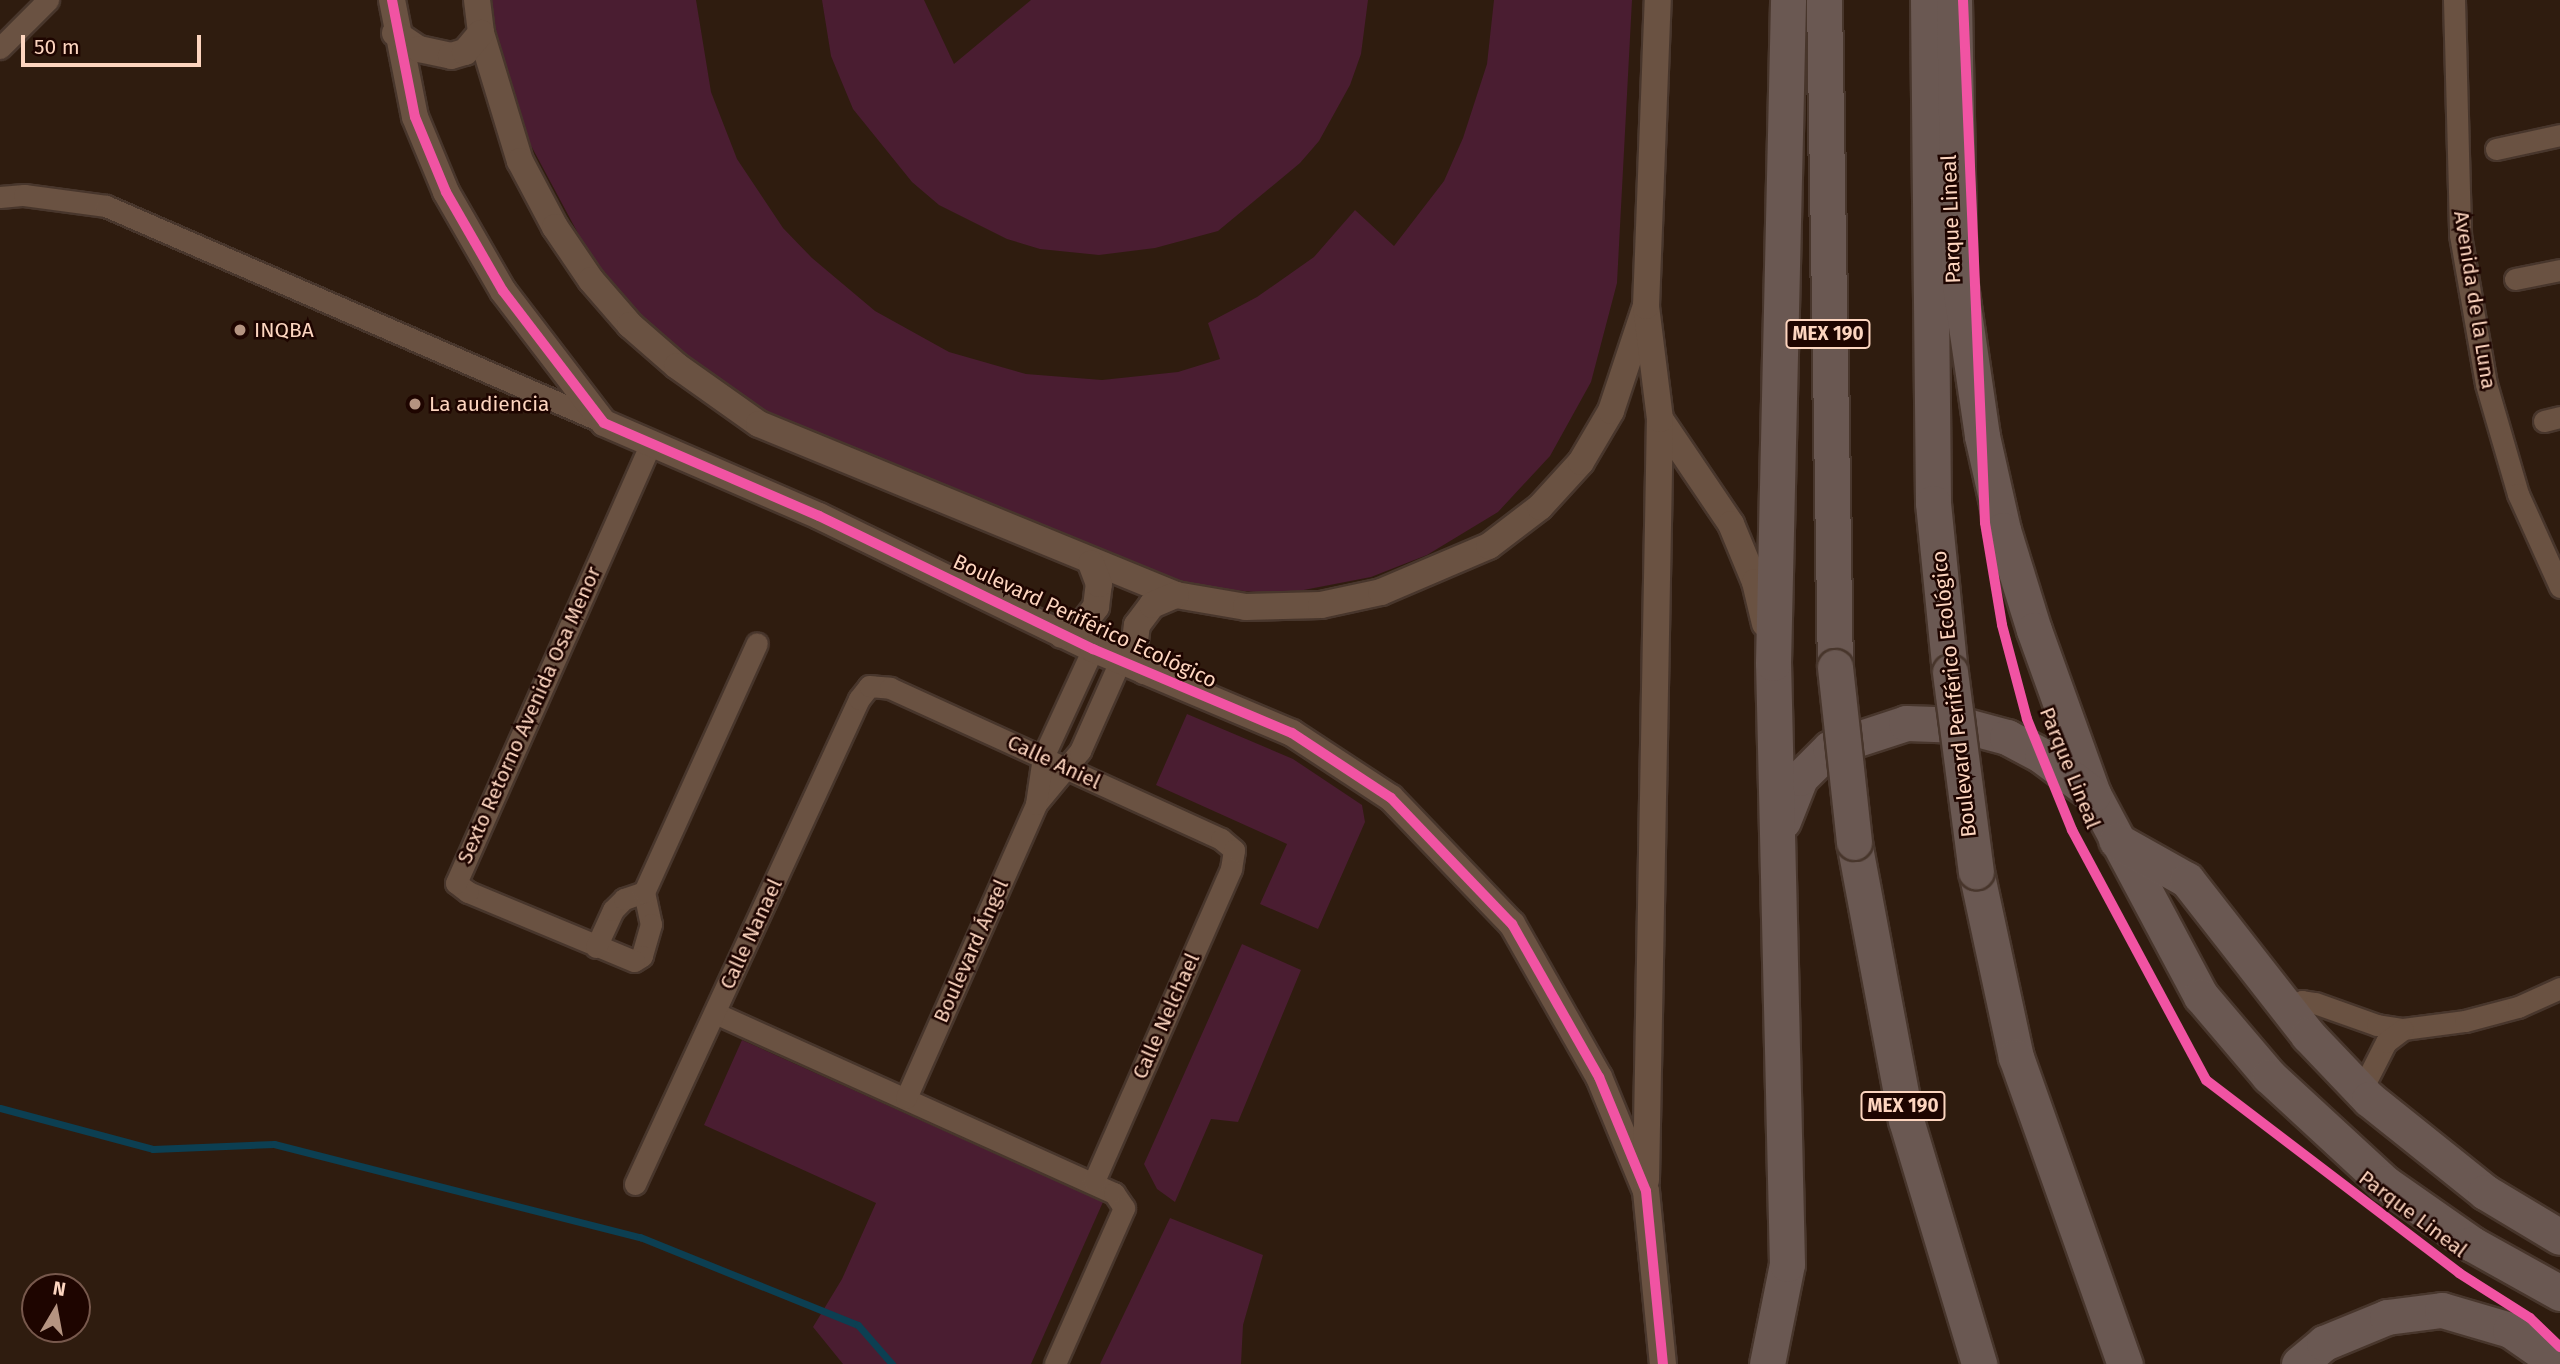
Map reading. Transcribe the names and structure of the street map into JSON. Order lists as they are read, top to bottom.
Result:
{
  "streets": {
    "highway": ["MEX 190", "Boulevard Periférico Ecológico"],
    "street": [
      "Avenida de la Luna",
      "Sexto Retorno Avenida Osa Menor",
      "Calle Aniel",
      "Calle Nanael",
      "Boulevard Ángel",
      "Calle Nelchael"
    ],
    "cycle path": ["Parque Lineal"]
  },
  "crossings": [
    ["Boulevard Periférico Ecológico", "Sexto Retorno Avenida Osa Menor"],
    ["Boulevard Periférico Ecológico", "Boulevard Ángel"],
    ["Calle Aniel", "Calle Nanael"],
    ["Calle Aniel", "Boulevard Ángel"],
    ["Calle Aniel", "Calle Nelchael"]
  ],
  "places": ["INQBA", "La audiencia"],
  "scale_bar": "50 m",
  "north": "top"
}
